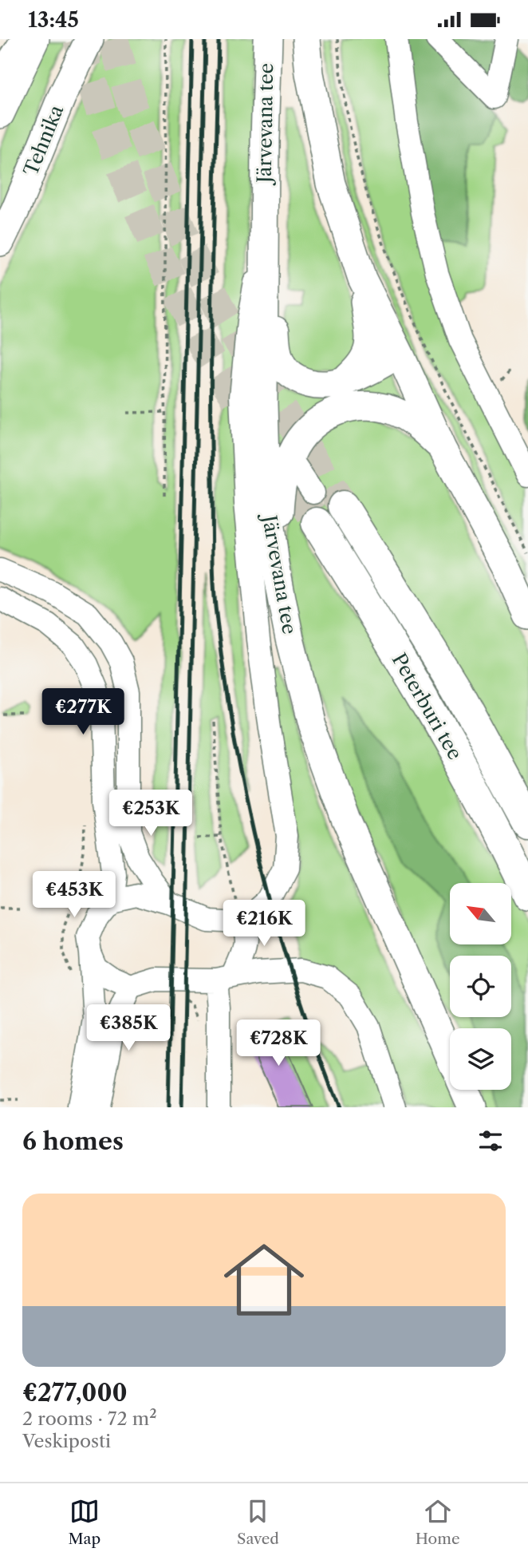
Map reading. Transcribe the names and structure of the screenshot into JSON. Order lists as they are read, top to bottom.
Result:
{
  "streets": {
    "highway": ["Peterburi tee"],
    "main road": ["Järvevana tee", "Tehnika"]
  },
  "north": "top left",
  "page": {
    "status": "13:45",
    "price": [
      "€277K",
      "€253K",
      "€453K",
      "€216K",
      "€385K",
      "€728K"
    ],
    "heading": "6 homes",
    "list": [
      {
        "name": "€277,000",
        "note": "2 rooms · 72 m² · Veskiposti"
      }
    ],
    "tabs": ["Map", "Saved", "Home"]
  }
}
